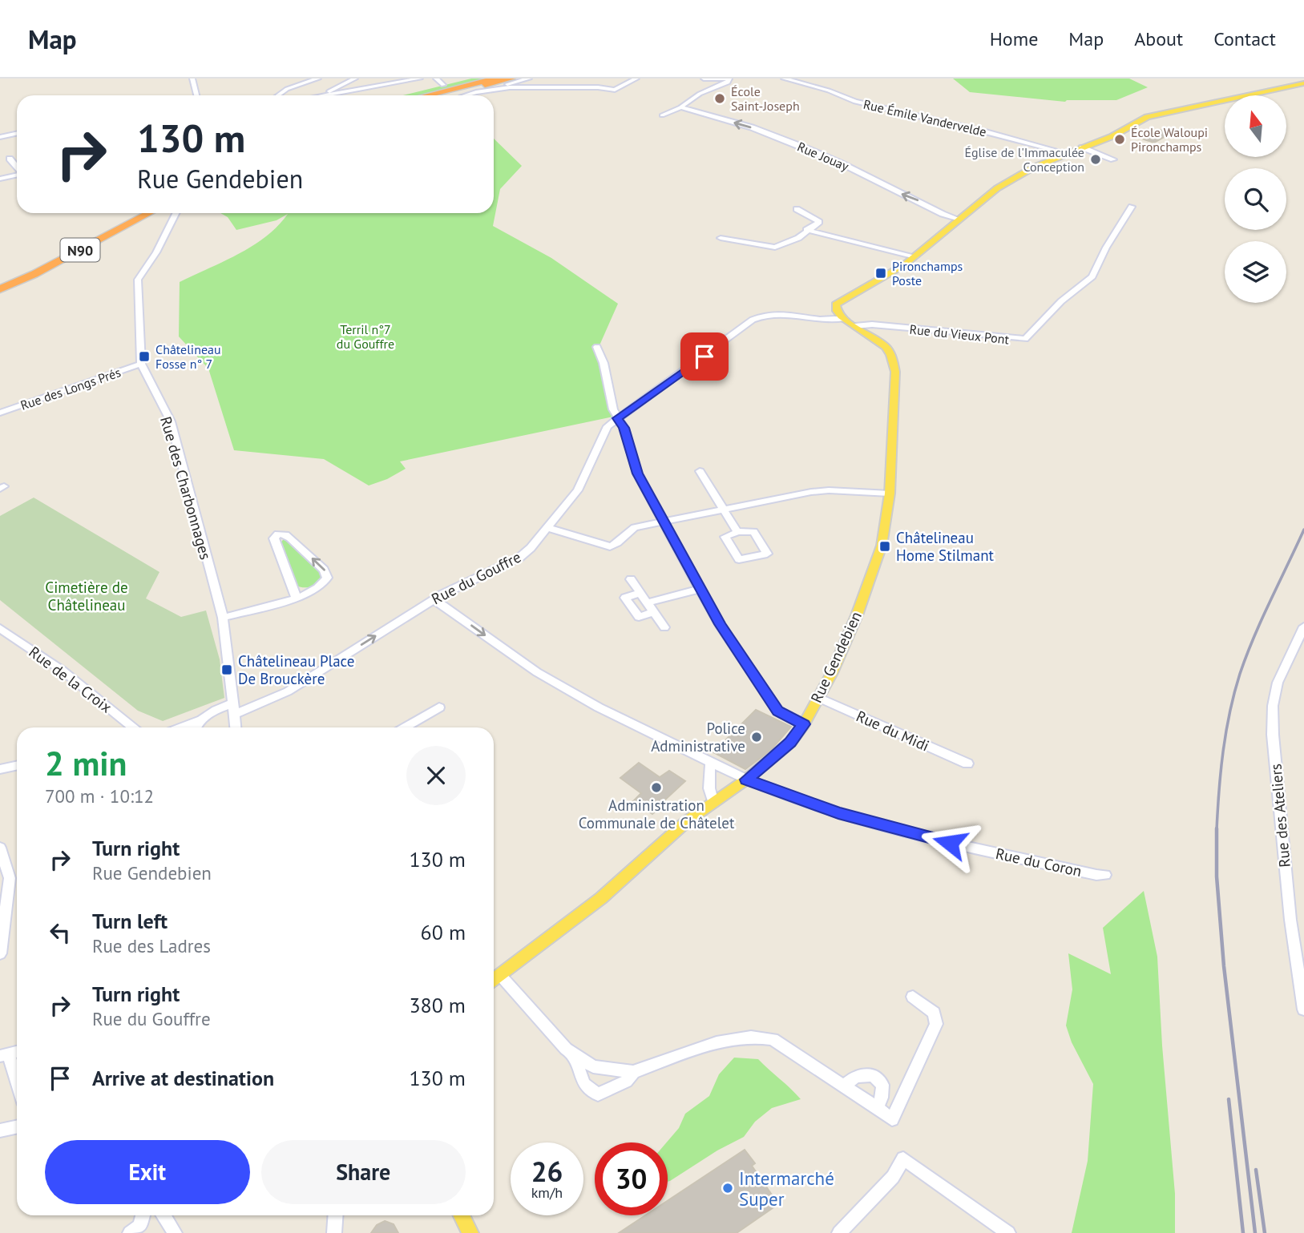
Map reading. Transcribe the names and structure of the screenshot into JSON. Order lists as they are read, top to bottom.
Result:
{
  "streets": {
    "highway": ["N90"],
    "main road": ["Rue Gendebien"],
    "street": [
      "Rue Émile Vandervelde",
      "Rue Jouay",
      "Rue du Vieux Pont",
      "Rue des Longs Prés",
      "Rue des Charbonnages",
      "Rue du Gouffre",
      "Rue de la Croix",
      "Rue du Midi",
      "Rue des Ateliers",
      "Rue du Coron"
    ]
  },
  "crossings": [
    ["Rue du Vieux Pont", "Rue Gendebien"],
    ["Rue des Longs Prés", "Rue des Charbonnages"],
    ["Rue des Charbonnages", "Rue du Gouffre"],
    ["Rue du Gouffre", "Rue Gendebien"],
    ["Rue Gendebien", "Rue du Midi"],
    ["Rue Gendebien", "Rue du Coron"]
  ],
  "parks": ["Terril n°7 du Gouffre", "Cimetière de Châtelineau"],
  "places": {
    "other": [
      "École Saint-Joseph",
      "École Waloupi Pironchamps",
      "Église de l'Immaculée Conception",
      "Police Administrative",
      "Administration Communale de Châtelet",
      "Intermarché Super"
    ],
    "transit": [
      "Pironchamps Poste",
      "Châtelineau Fosse n° 7",
      "Châtelineau Home Stilmant",
      "Châtelineau Place De Brouckère"
    ]
  },
  "north": "top",
  "page": {
    "header": "Map",
    "nav": [
      "Home",
      "Map",
      "About",
      "Contact"
    ],
    "turn": ["130 m", "Rue Gendebien"],
    "heading": ["2 min", "700 m · 10:12"],
    "list": [
      {
        "name": "Turn right",
        "note": "Rue Gendebien",
        "value": "130 m"
      },
      {
        "name": "Turn left",
        "note": "Rue des Ladres",
        "value": "60 m"
      },
      {
        "name": "Turn right",
        "note": "Rue du Gouffre",
        "value": "380 m"
      },
      {
        "name": "Arrive at destination",
        "value": "130 m"
      }
    ],
    "buttons": ["Exit", "Share"],
    "speed": "26 km/h",
    "limit": "30"
  }
}
